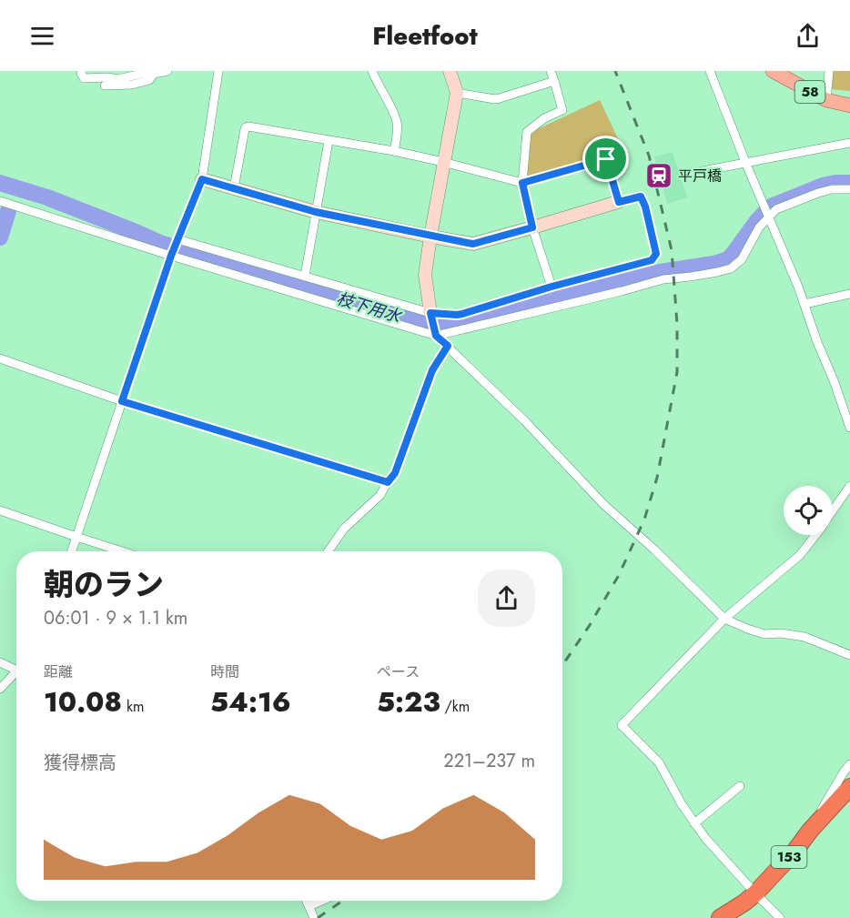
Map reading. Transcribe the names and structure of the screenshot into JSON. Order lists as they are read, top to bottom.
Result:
{
  "streets": {
    "highway": ["153"],
    "main road": ["58"]
  },
  "water": ["枝下用水"],
  "places": {
    "station": ["平戸橋"]
  },
  "page": {
    "header": "Fleetfoot",
    "heading": ["朝のラン", "06:01 · 9 × 1.1 km"],
    "stats": [
      ["距離", "10.08 km"],
      ["時間", "54:16"],
      ["ペース", "5:23 /km"]
    ],
    "chart": ["獲得標高", "221–237 m"]
  }
}
